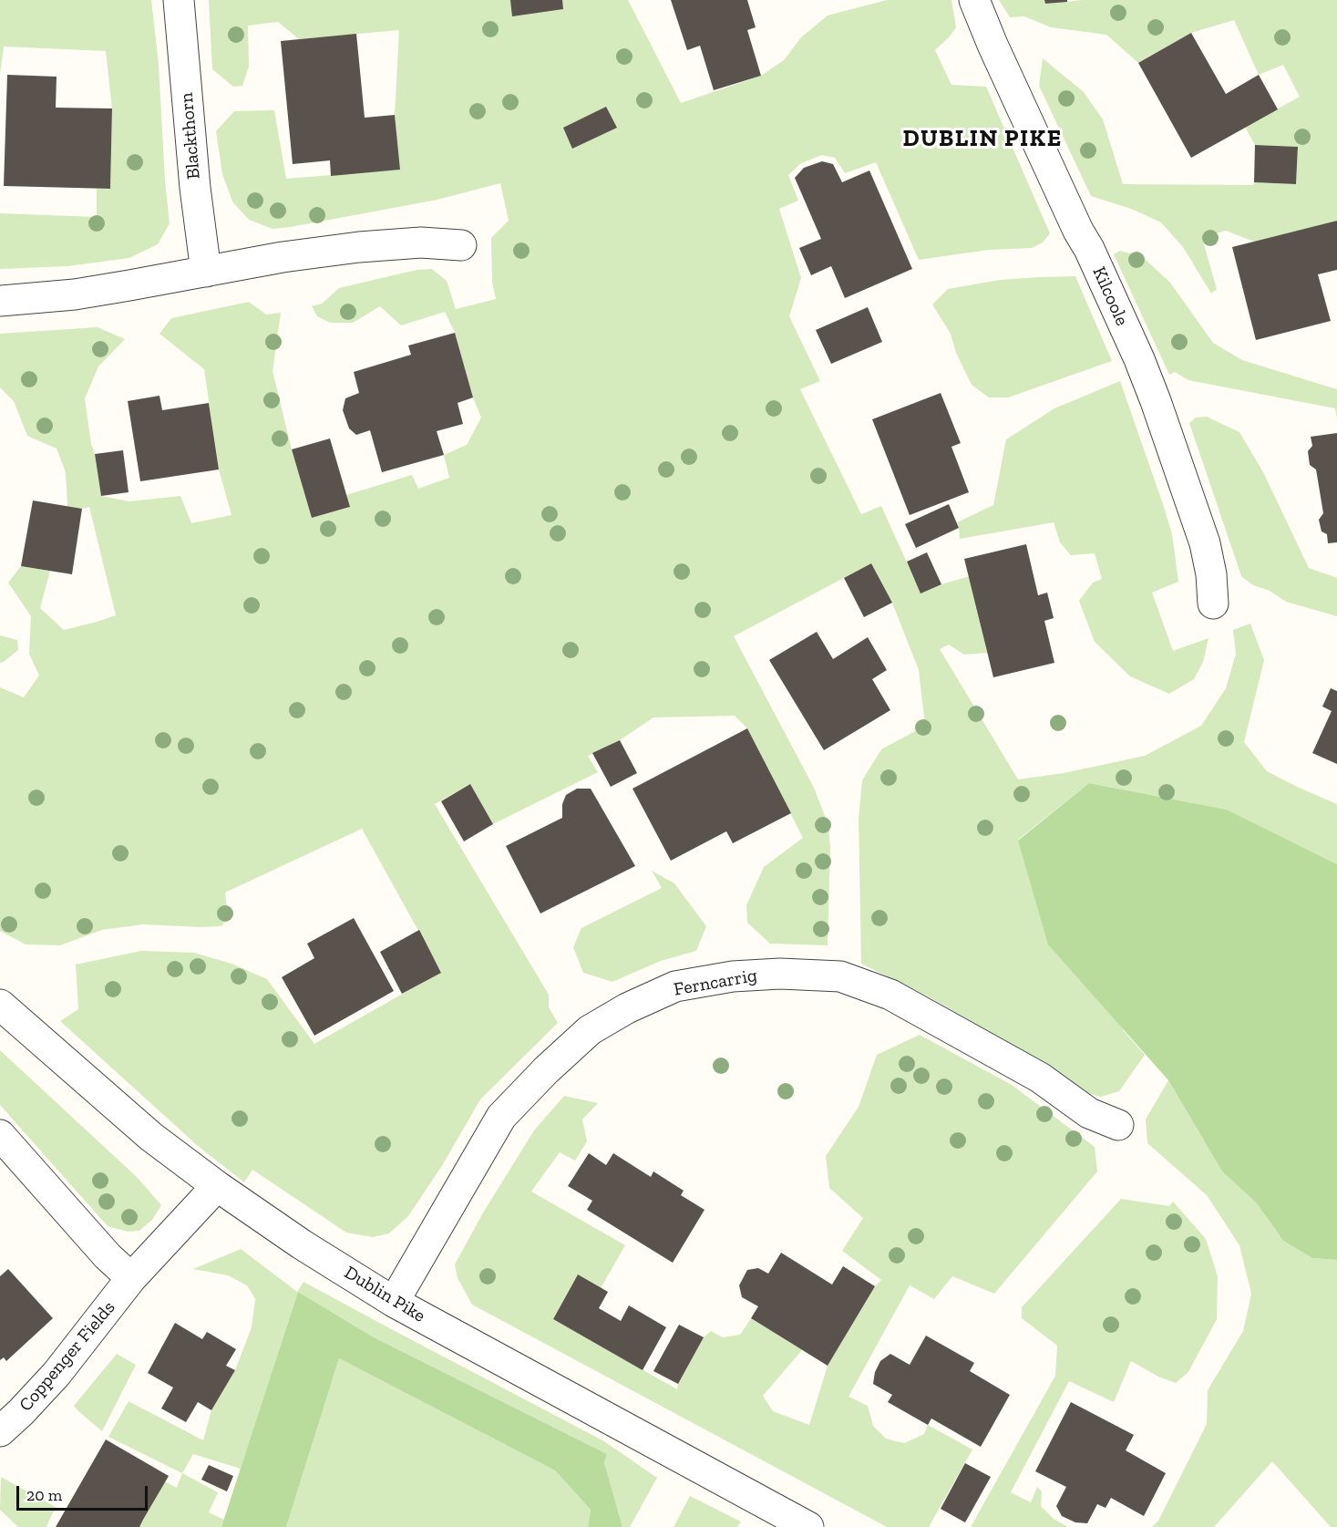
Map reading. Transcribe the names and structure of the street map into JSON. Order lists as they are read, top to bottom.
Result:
{
  "streets": {
    "street": [
      "Blackthorn",
      "Kilcoole",
      "Ferncarrig",
      "Dublin Pike",
      "Coppenger Fields"
    ]
  },
  "crossings": [
    ["Ferncarrig", "Dublin Pike"],
    ["Dublin Pike", "Coppenger Fields"]
  ],
  "districts": ["DUBLIN PIKE"],
  "scale_bar": "20 m"
}
